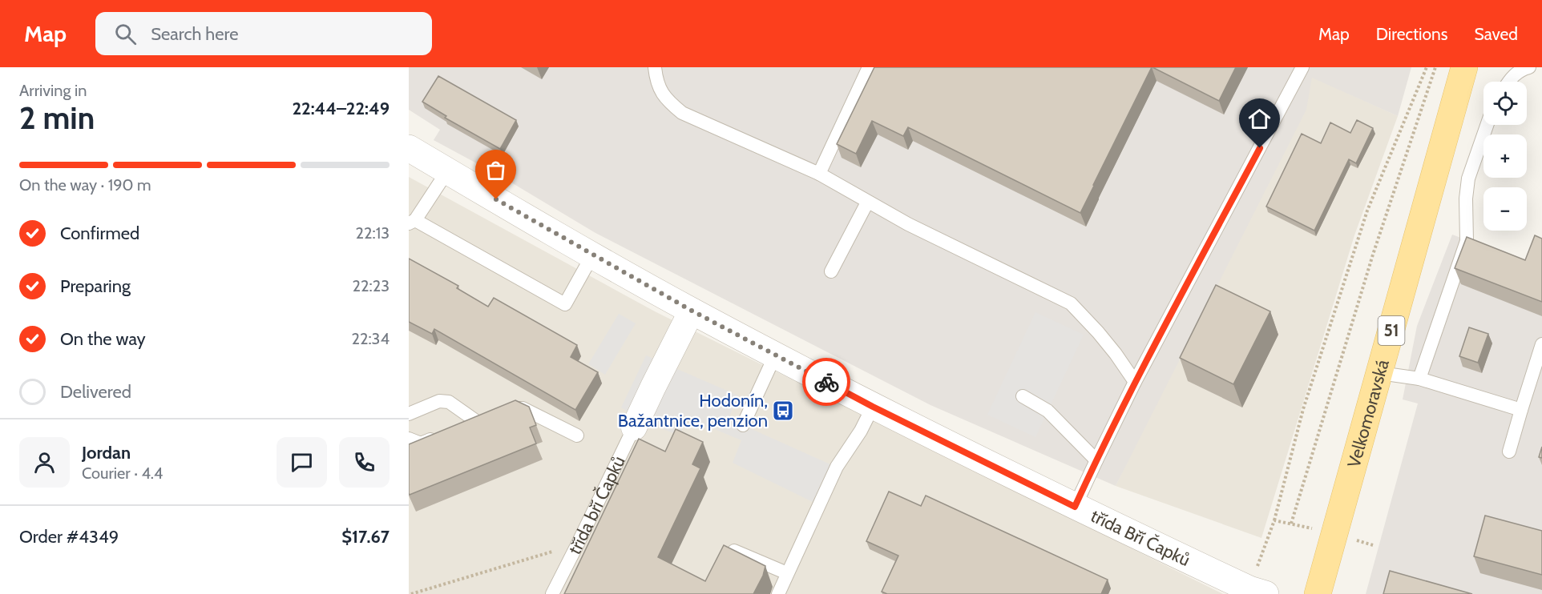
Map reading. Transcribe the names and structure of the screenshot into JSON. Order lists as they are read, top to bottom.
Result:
{
  "streets": {
    "main road": ["51", "Velkomoravská"],
    "street": ["třída bří Čapků", "třída Bří Čapků"]
  },
  "crossings": [
    ["třída bří Čapků", "třída Bří Čapků"]
  ],
  "places": {
    "bus stop": ["Hodonín, Bažantnice, penzion"]
  },
  "page": {
    "header": "Map",
    "search": "Search here",
    "nav": ["Map", "Directions", "Saved"],
    "heading": ["2 min", "Arriving in", "22:44–22:49"],
    "panel": [
      "Jordan",
      "Courier · 4.4",
      "Order #4349",
      "$17.67"
    ],
    "map_buttons": ["+", "−"],
    "bar": "On the way · 190 m",
    "list": [
      ["Confirmed", "22:13"],
      ["Preparing", "22:23"],
      ["On the way", "22:34"],
      "Delivered"
    ]
  }
}
